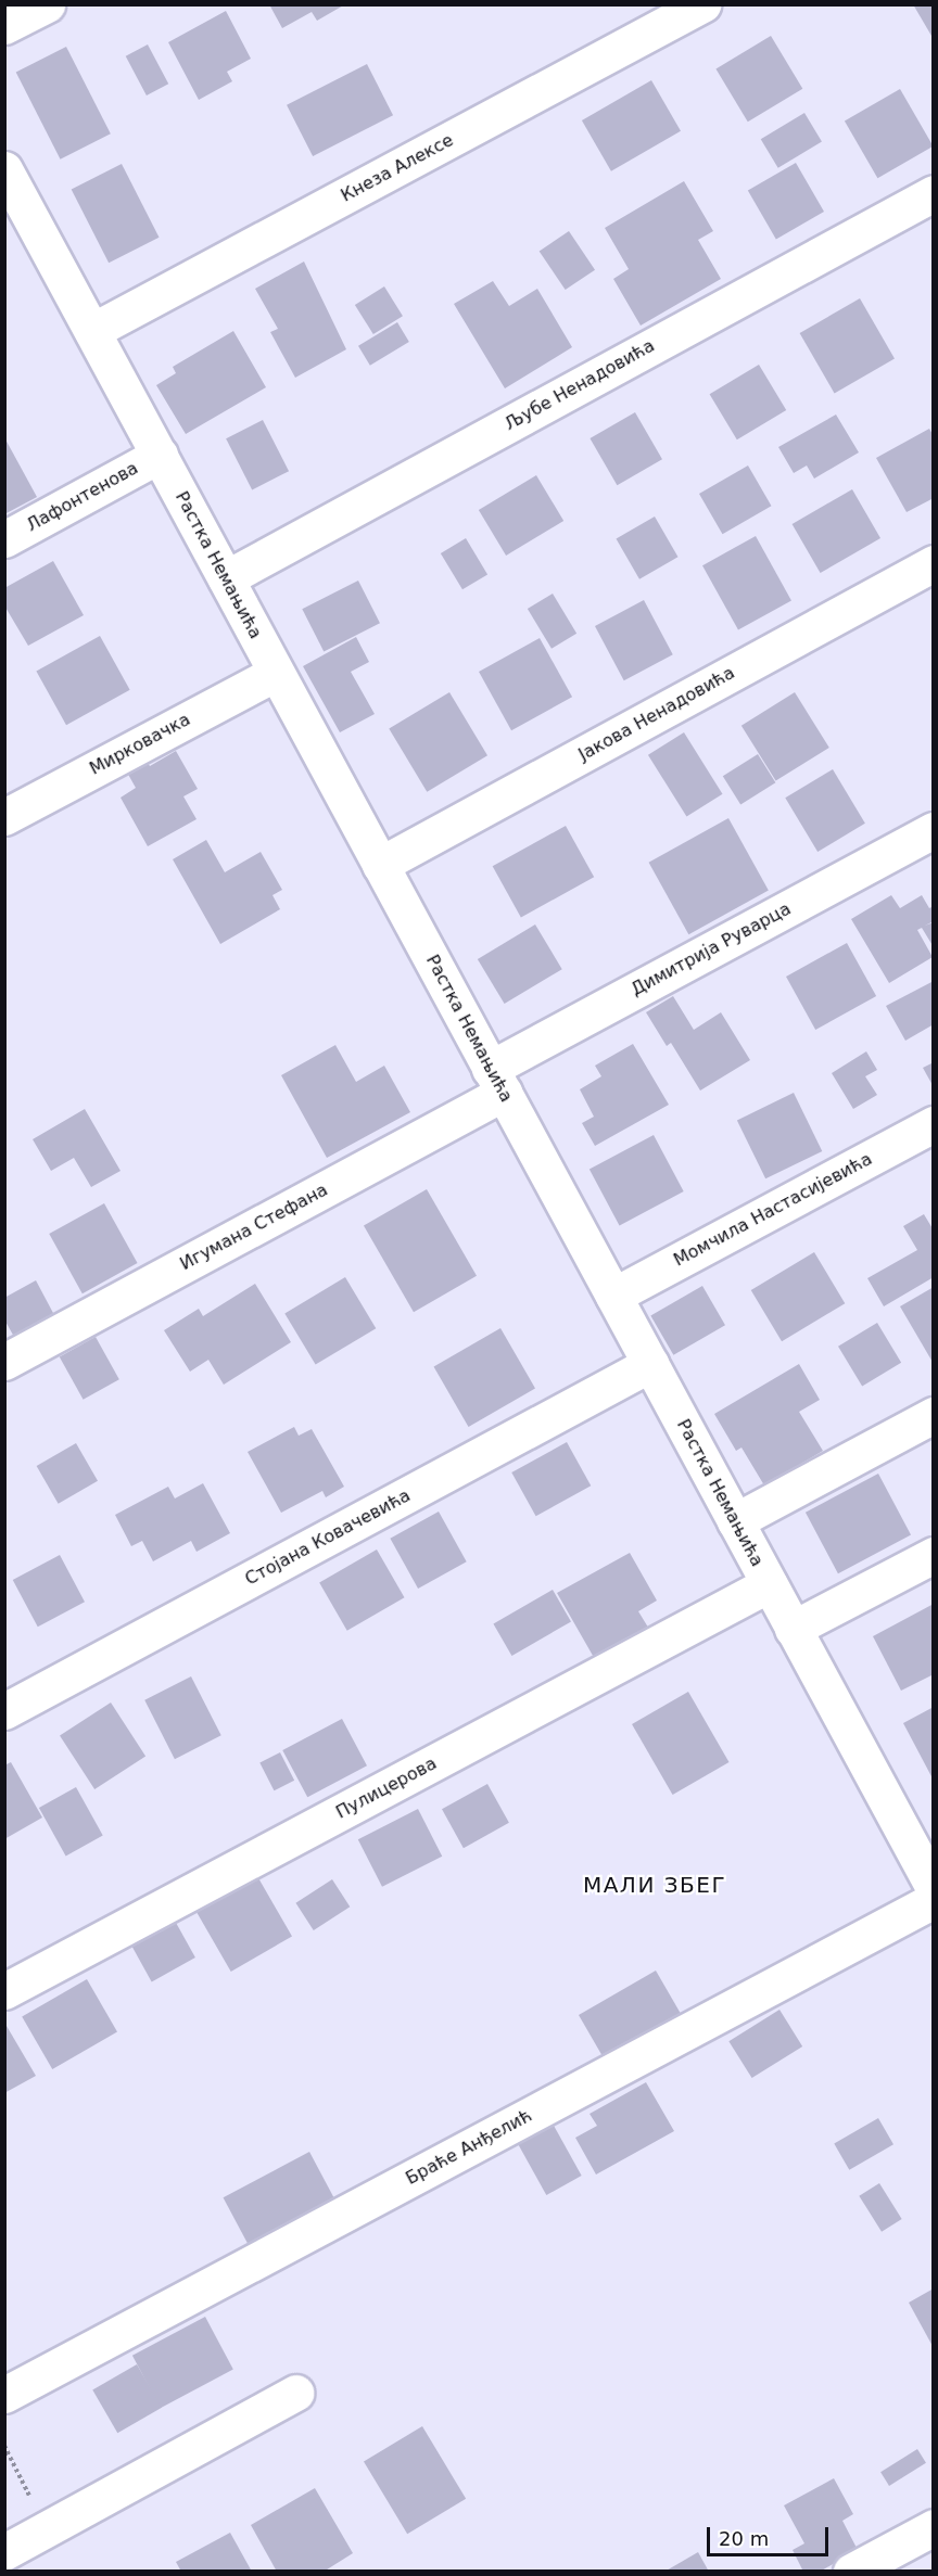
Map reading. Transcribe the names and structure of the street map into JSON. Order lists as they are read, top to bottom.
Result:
{
  "streets": {
    "street": [
      "Кнеза Алексе",
      "Љубе Ненадовића",
      "Лафонтенова",
      "Растка Немањића",
      "Јакова Ненадовића",
      "Мирковачка",
      "Димитрија Руварца",
      "Момчила Настасијевића",
      "Игумана Стефана",
      "Стојана Ковачевића",
      "Пулицерова",
      "Браће Анђелић"
    ]
  },
  "crossings": [
    ["Кнеза Алексе", "Растка Немањића"],
    ["Љубе Ненадовића", "Растка Немањића"],
    ["Лафонтенова", "Растка Немањића"],
    ["Растка Немањића", "Јакова Ненадовића"],
    ["Растка Немањића", "Мирковачка"],
    ["Растка Немањића", "Димитрија Руварца"],
    ["Растка Немањића", "Момчила Настасијевића"],
    ["Растка Немањића", "Игумана Стефана"],
    ["Растка Немањића", "Стојана Ковачевића"],
    ["Растка Немањића", "Пулицерова"],
    ["Димитрија Руварца", "Игумана Стефана"]
  ],
  "districts": ["МАЛИ ЗБЕГ"],
  "scale_bar": "20 m"
}
